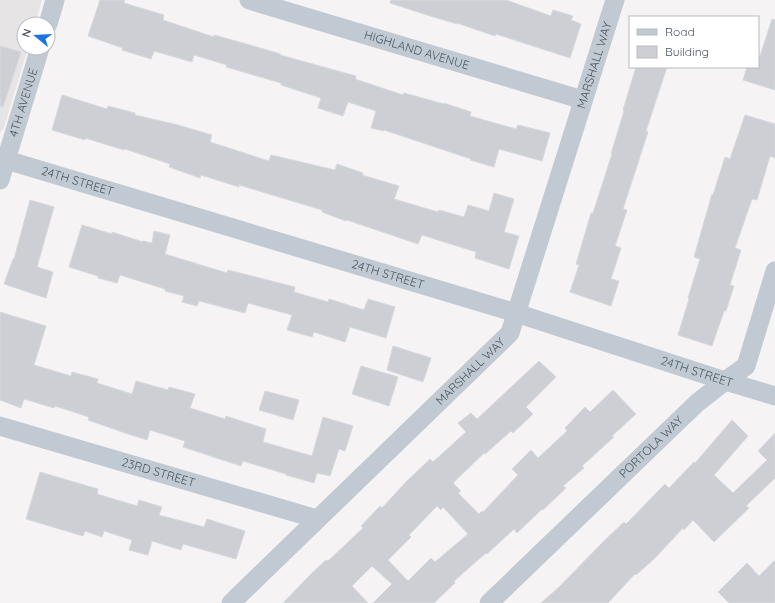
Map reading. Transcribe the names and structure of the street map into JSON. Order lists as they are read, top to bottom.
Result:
{
  "streets": {
    "street": [
      "HIGHLAND AVENUE",
      "MARSHALL WAY",
      "4TH AVENUE",
      "24TH STREET",
      "PORTOLA WAY",
      "23RD STREET"
    ]
  },
  "crossings": [
    ["HIGHLAND AVENUE", "MARSHALL WAY"],
    ["MARSHALL WAY", "24TH STREET"],
    ["MARSHALL WAY", "23RD STREET"],
    ["4TH AVENUE", "24TH STREET"],
    ["24TH STREET", "PORTOLA WAY"]
  ],
  "legend": ["Road", "Building"],
  "north": "left"
}
